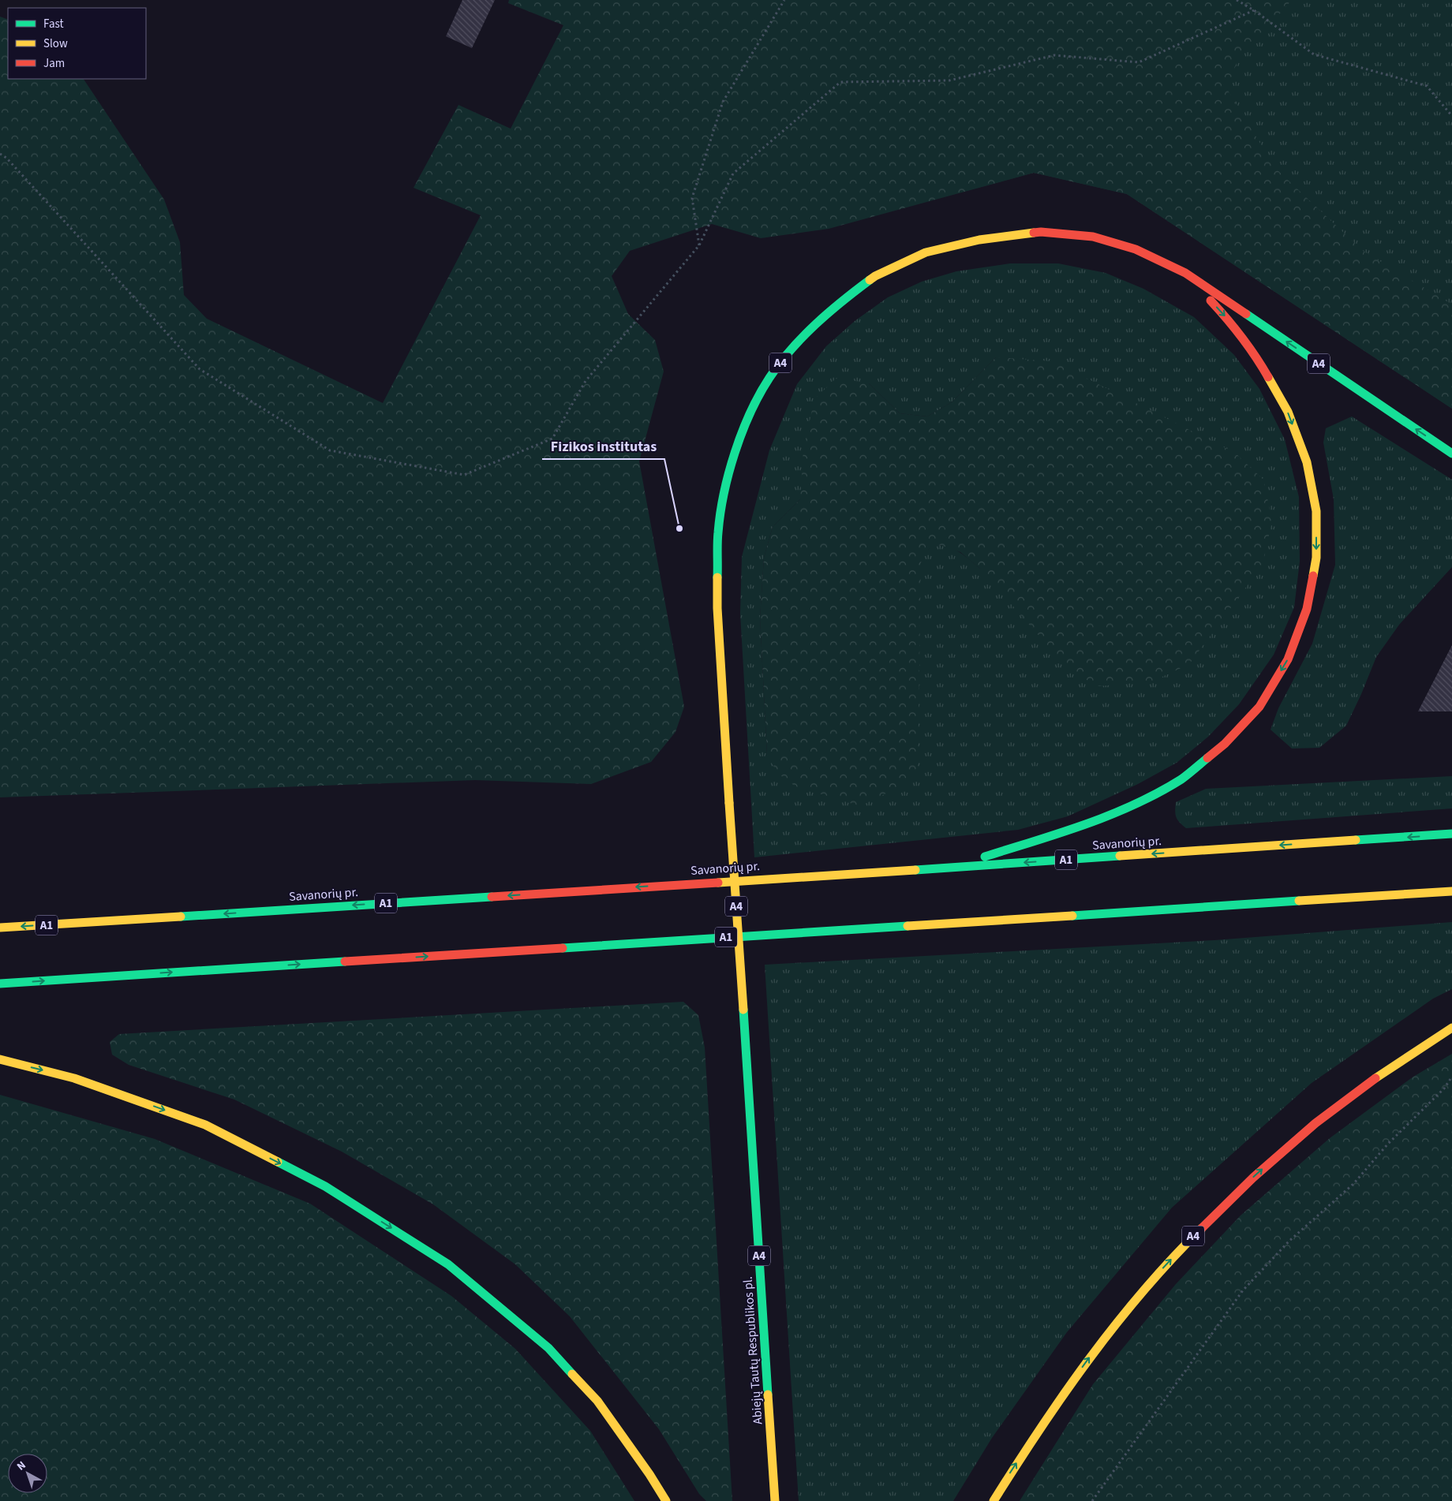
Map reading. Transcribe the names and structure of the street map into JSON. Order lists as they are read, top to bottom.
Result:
{
  "streets": {
    "highway": [
      "A4",
      "Savanorių pr.",
      "A1",
      "Abiejų Tautų Respublikos pl."
    ]
  },
  "crossings": [
    ["A4", "Abiejų Tautų Respublikos pl."]
  ],
  "places": ["Fizikos institutas"],
  "legend": ["Fast", "Slow", "Jam"],
  "north": "top left"
}
